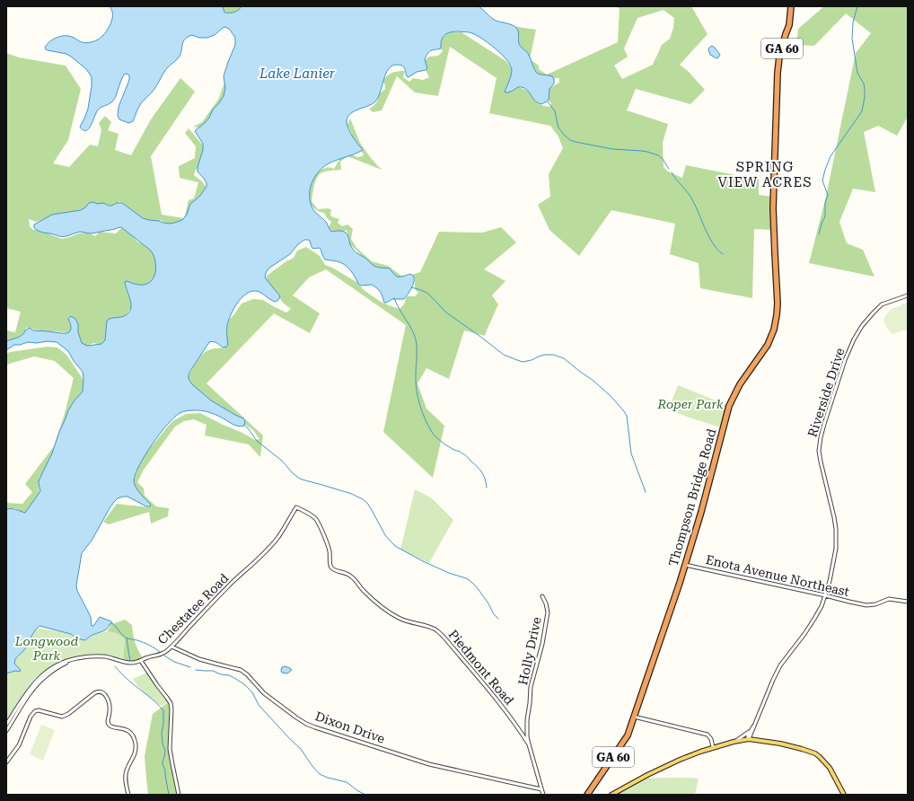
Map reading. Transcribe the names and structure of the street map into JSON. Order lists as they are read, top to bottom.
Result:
{
  "streets": {
    "highway": ["GA 60", "Thompson Bridge Road"],
    "street": [
      "Riverside Drive",
      "Enota Avenue Northeast",
      "Chestatee Road",
      "Holly Drive",
      "Piedmont Road",
      "Dixon Drive"
    ]
  },
  "crossings": [
    ["Riverside Drive", "Enota Avenue Northeast"],
    ["Thompson Bridge Road", "Enota Avenue Northeast"],
    ["Chestatee Road", "Piedmont Road"],
    ["Chestatee Road", "Dixon Drive"],
    ["Holly Drive", "Dixon Drive"]
  ],
  "districts": ["SPRING VIEW ACRES"],
  "water": ["Lake Lanier"],
  "parks": ["Roper Park", "Longwood Park"]
}
